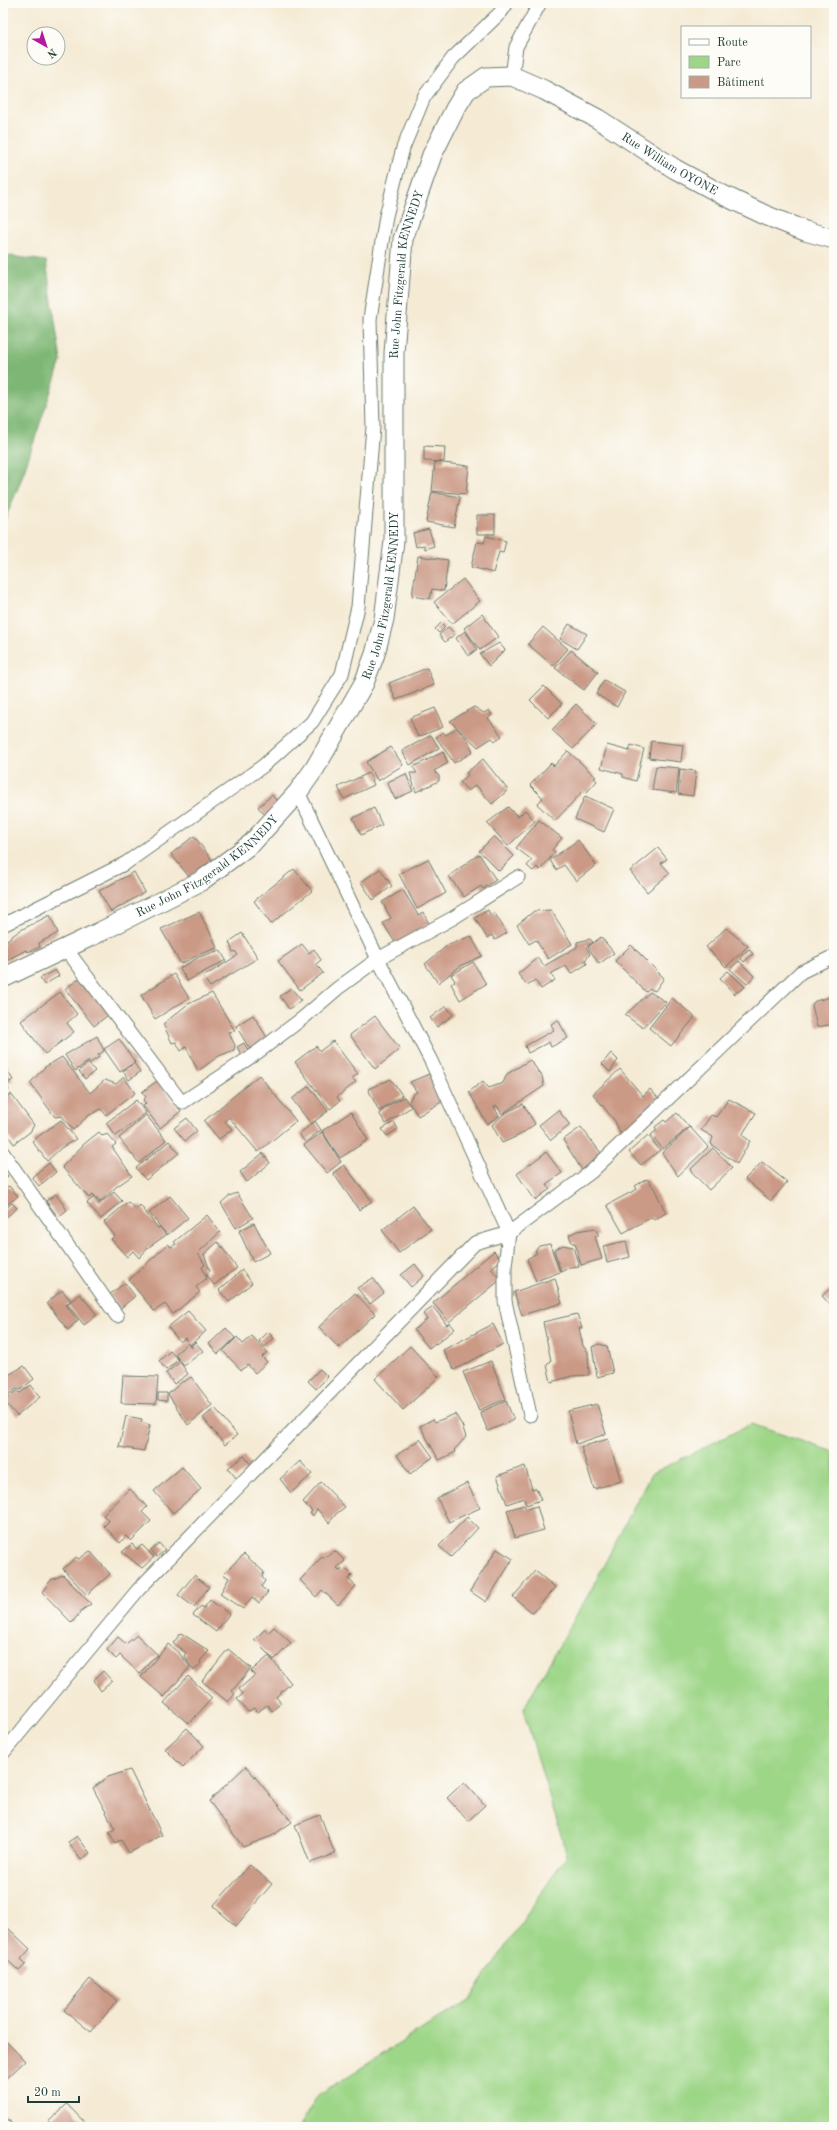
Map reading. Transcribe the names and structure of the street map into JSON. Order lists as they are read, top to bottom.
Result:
{
  "streets": {
    "street": ["Rue William OYONE", "Rue John Fitzgerald KENNEDY"]
  },
  "crossings": [
    ["Rue William OYONE", "Rue John Fitzgerald KENNEDY"]
  ],
  "legend": ["Route", "Parc", "Bâtiment"],
  "scale_bar": "20 m",
  "north": "bottom right"
}
